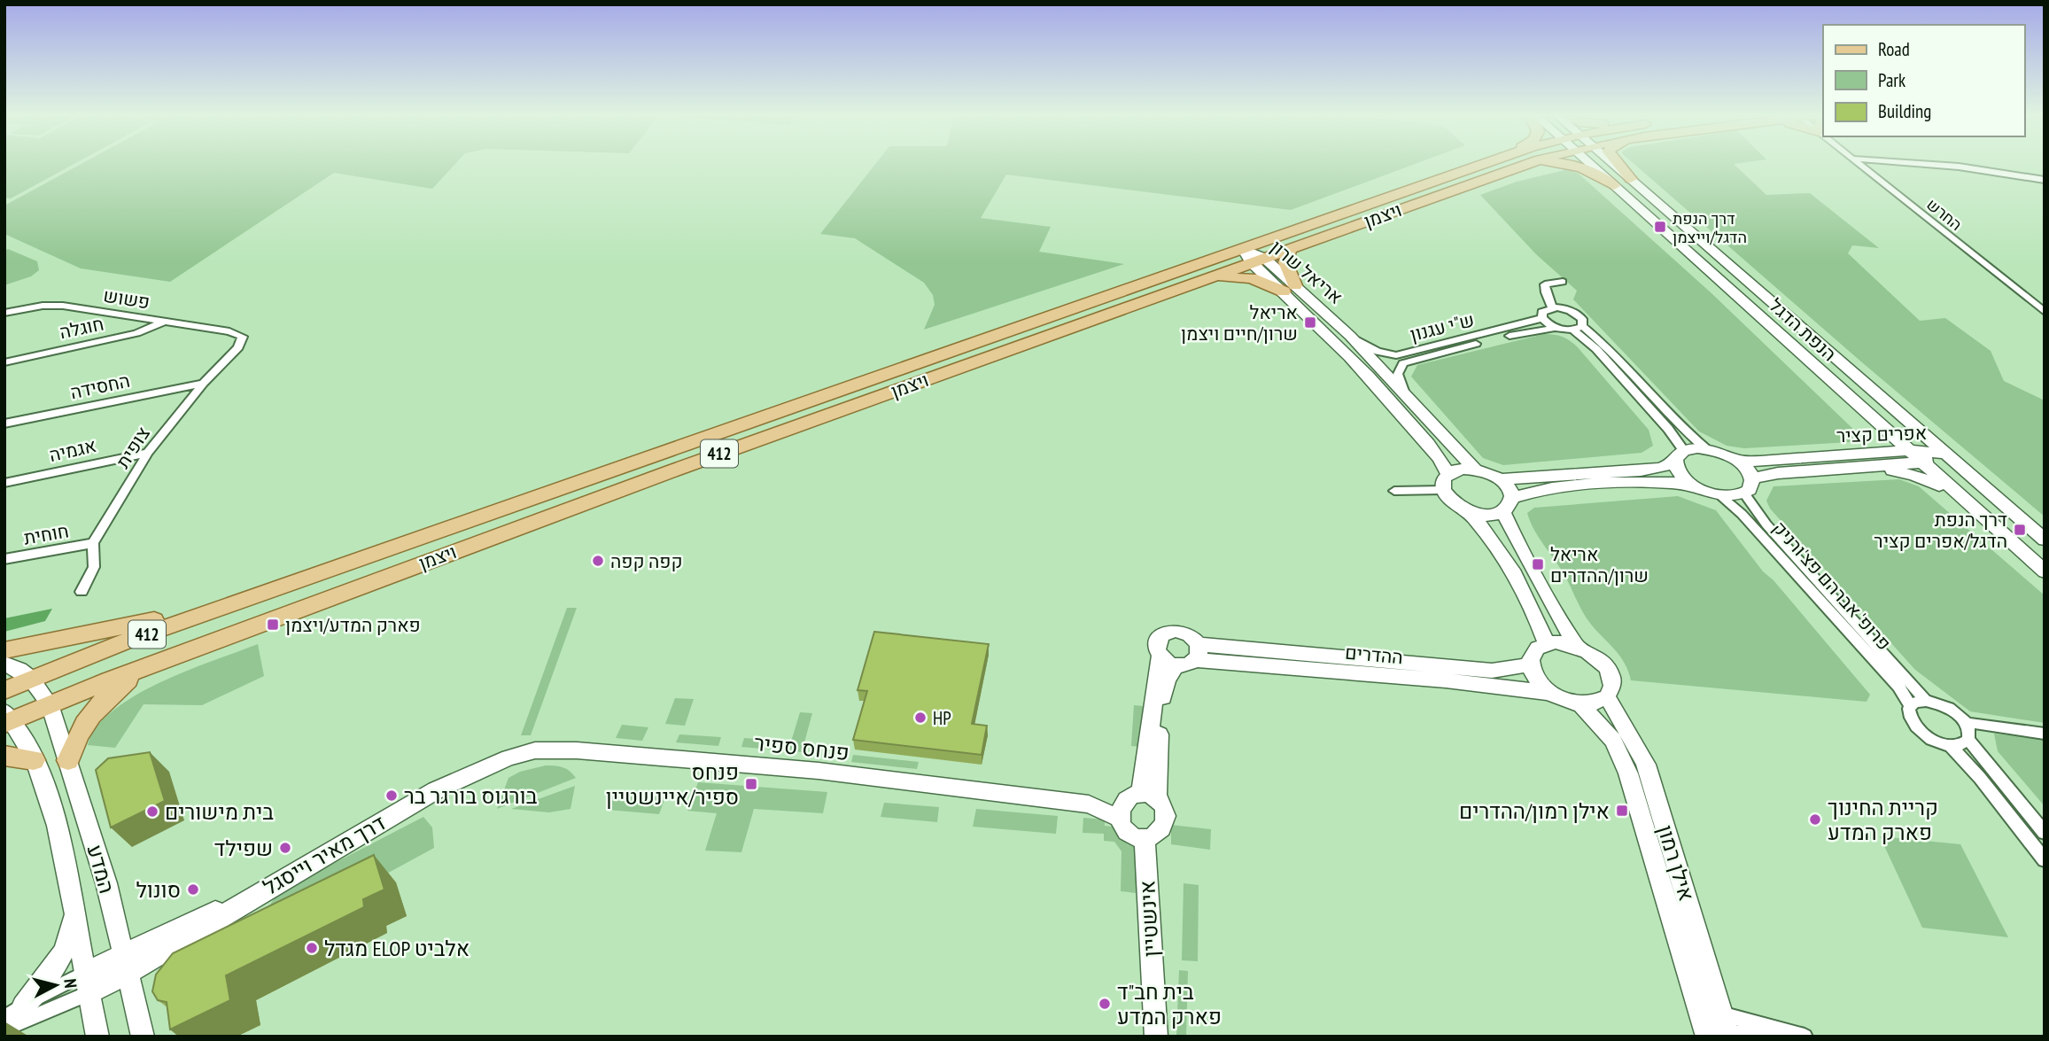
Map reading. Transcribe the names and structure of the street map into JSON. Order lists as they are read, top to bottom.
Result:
{
  "streets": {
    "main road": ["ויצמן", "412"],
    "street": [
      "החרש",
      "אריאל שרון",
      "פשוש",
      "ש\"י עגנון",
      "חוגלה",
      "הנפת הדגל",
      "החסידה",
      "אפרים קציר",
      "צופית",
      "אגמיה",
      "חוחית",
      "פרופ' אברהם פצ'ורניק",
      "ההדרים",
      "פנחס ספיר",
      "דרך מאיר וייסגל",
      "אילן רמון",
      "המדע",
      "אינשטיין"
    ]
  },
  "crossings": [
    ["ויצמן", "אריאל שרון"],
    ["ויצמן", "412"],
    ["ויצמן", "המדע"],
    ["אריאל שרון", "ש\"י עגנון"],
    ["פשוש", "חוגלה"],
    ["פשוש", "צופית"],
    ["הנפת הדגל", "אפרים קציר"],
    ["החסידה", "צופית"],
    ["צופית", "אגמיה"],
    ["צופית", "חוחית"],
    ["412", "המדע"],
    ["ההדרים", "אילן רמון"],
    ["פנחס ספיר", "דרך מאיר וייסגל"],
    ["פנחס ספיר", "אינשטיין"],
    ["דרך מאיר וייסגל", "המדע"]
  ],
  "places": {
    "transit": [
      "דרך הנפת הדגל/וייצמן",
      "אריאל שרון/חיים ויצמן",
      "דרך הנפת הדגל/אפרים קציר",
      "אריאל שרון/ההדרים",
      "פארק המדע/ויצמן",
      "פנחס ספיר/איינשטיין",
      "אילן רמון/ההדרים"
    ],
    "other": [
      "קפה קפה",
      "HP",
      "בורגוס בורגר בר",
      "בית מישורים",
      "קריית החינוך פארק המדע",
      "שפילד",
      "סונול",
      "מגדל ELOP אלביט",
      "בית חב\"ד פארק המדע"
    ]
  },
  "legend": ["Road", "Park", "Building"],
  "north": "right"
}
